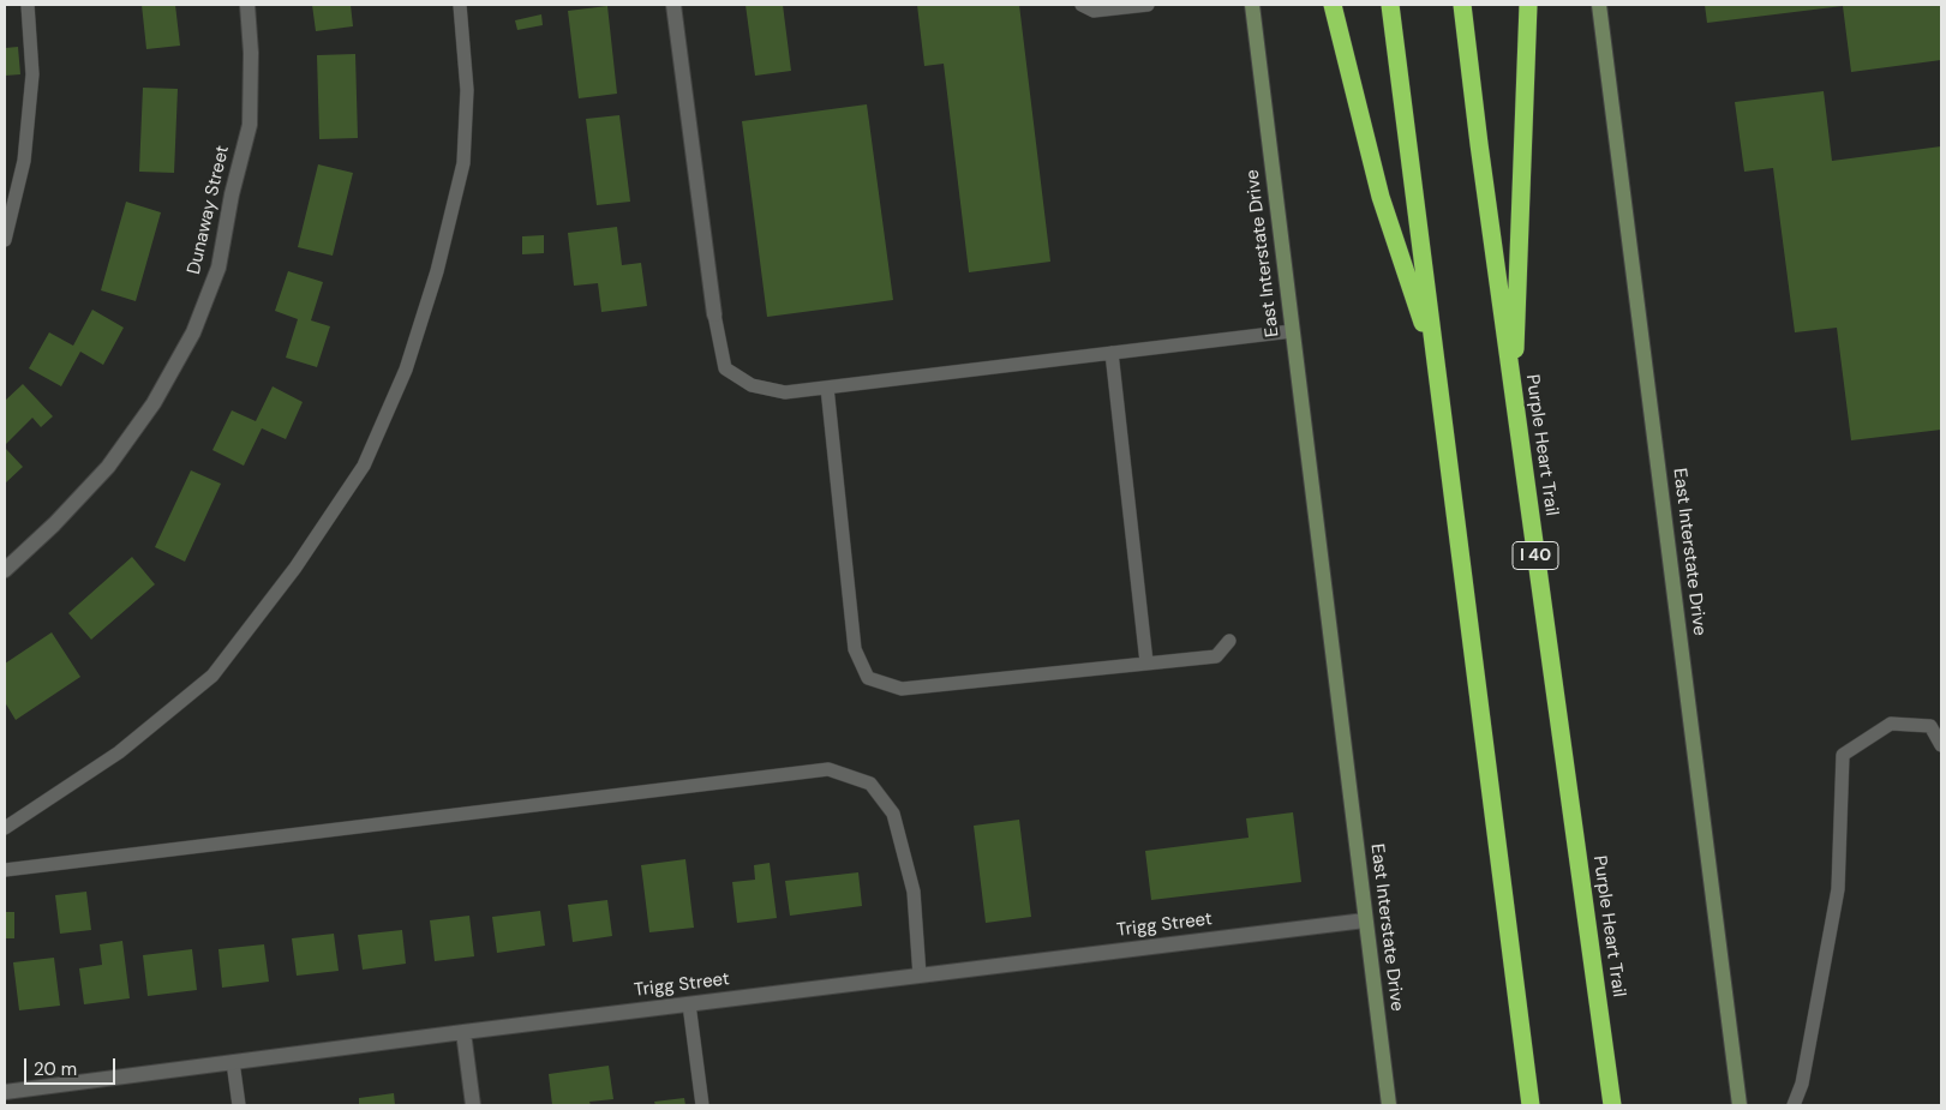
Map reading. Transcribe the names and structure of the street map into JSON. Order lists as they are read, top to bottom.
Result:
{
  "streets": {
    "highway": ["Purple Heart Trail", "I 40"],
    "main road": ["East Interstate Drive"],
    "street": ["Dunaway Street", "Trigg Street"]
  },
  "crossings": [
    ["East Interstate Drive", "Trigg Street"]
  ],
  "scale_bar": "20 m"
}
